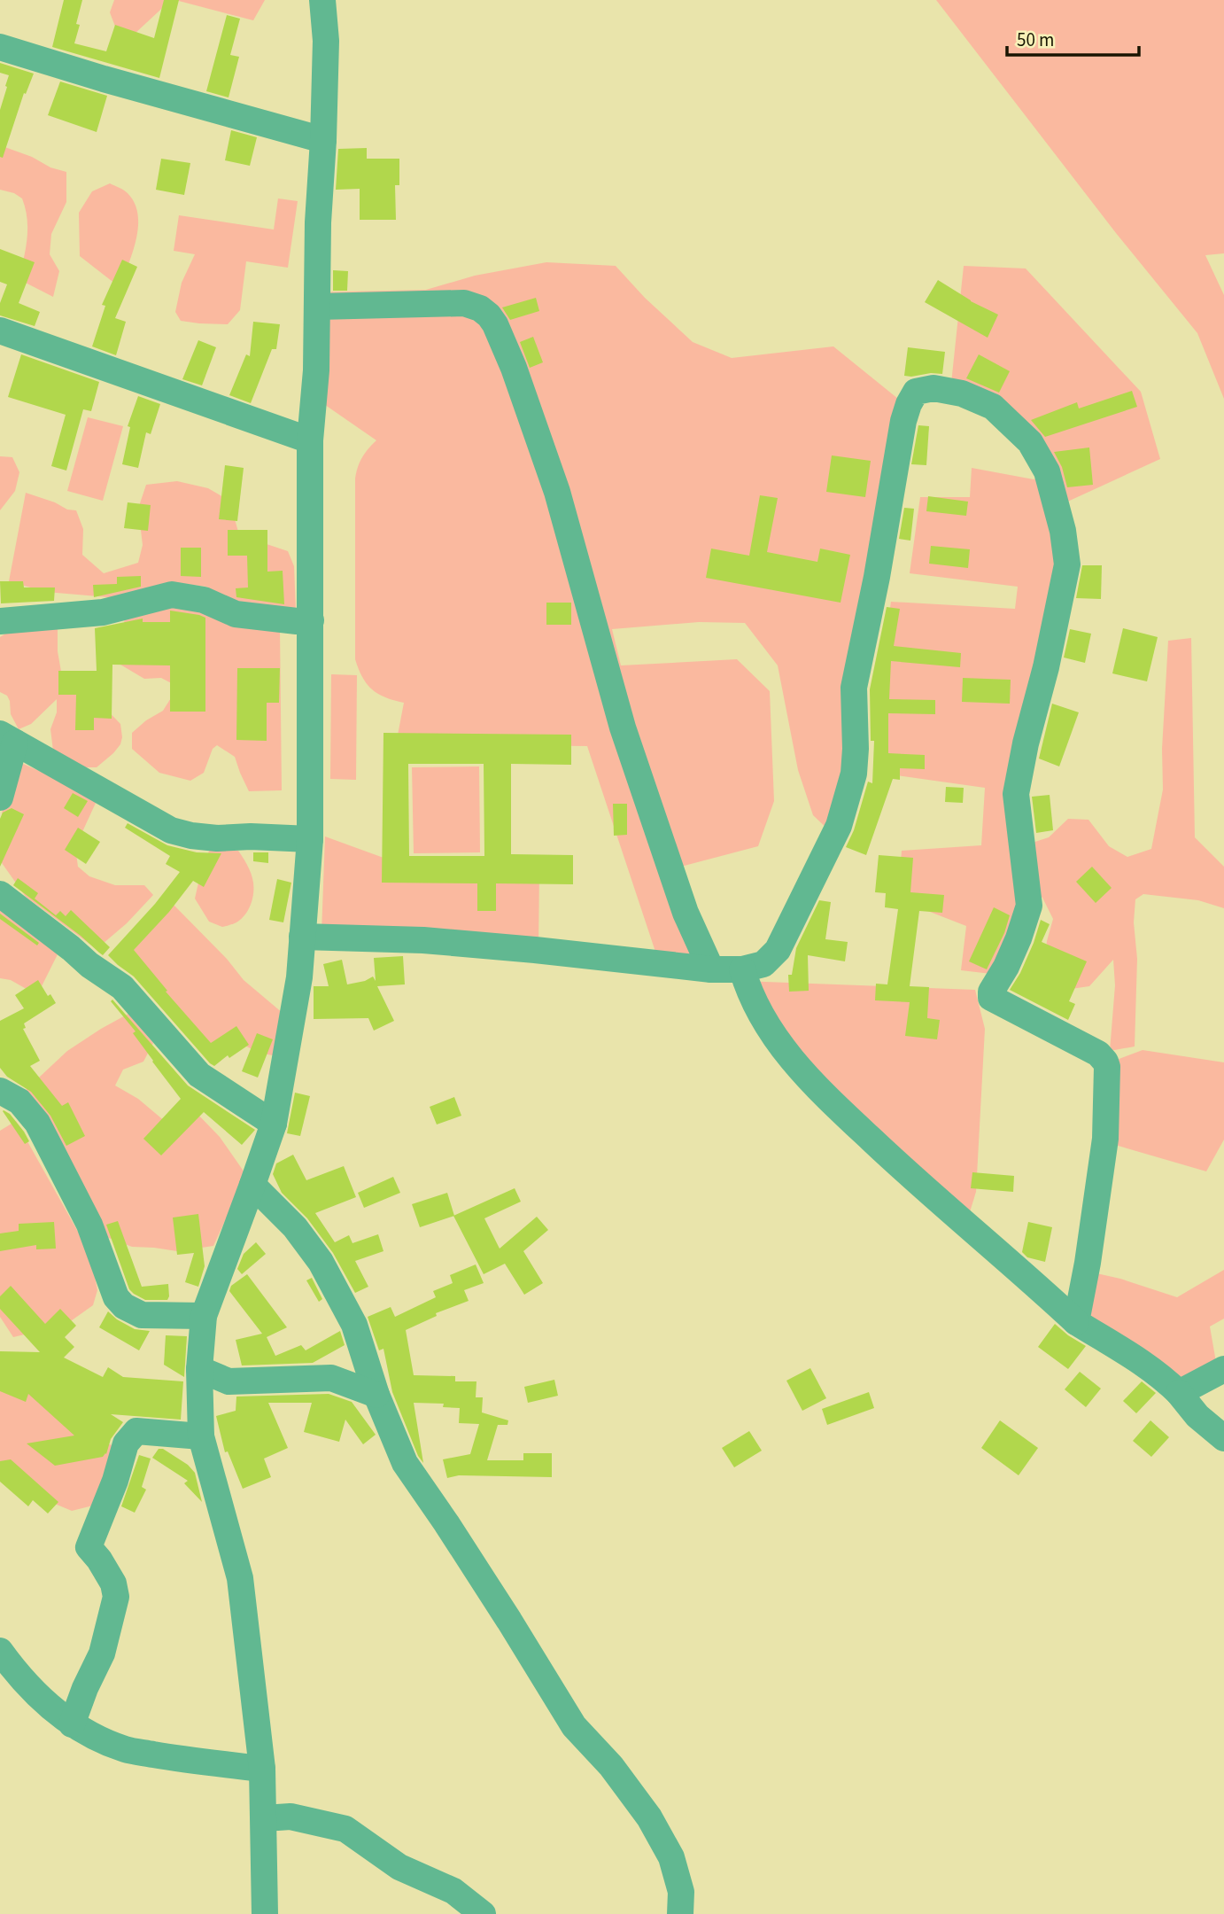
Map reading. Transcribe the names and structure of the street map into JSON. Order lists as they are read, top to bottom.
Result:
{
  "scale_bar": "50 m"
}
